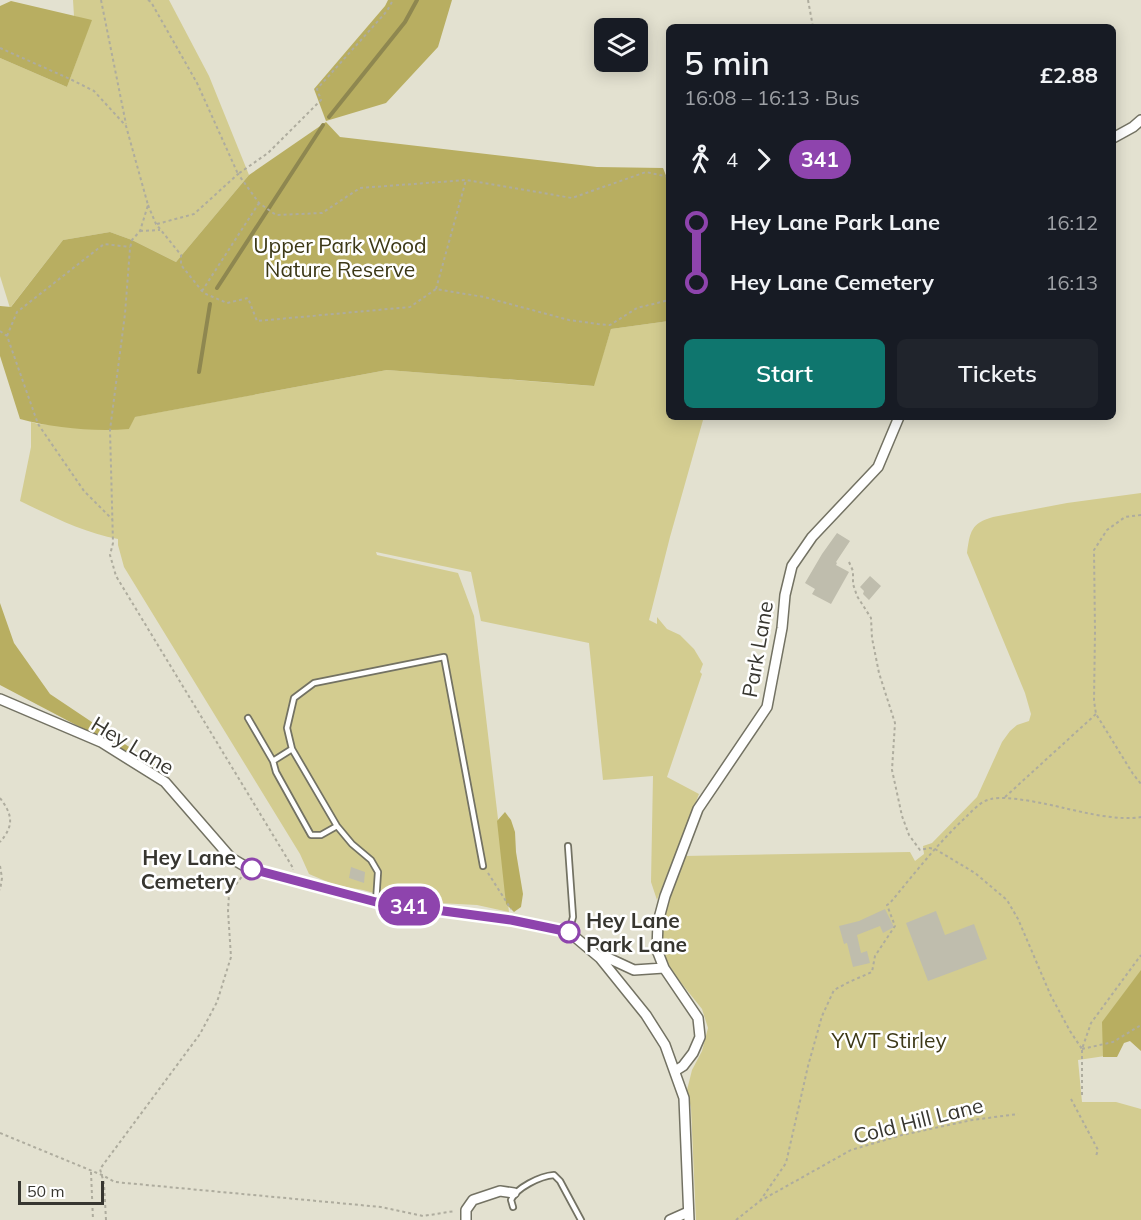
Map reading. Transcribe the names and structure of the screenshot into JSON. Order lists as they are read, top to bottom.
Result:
{
  "streets": {
    "street": ["Park Lane", "Hey Lane"],
    "path": ["Cold Hill Lane"]
  },
  "parks": ["Upper Park Wood Nature Reserve", "YWT Stirley"],
  "places": ["Hey Lane Cemetery", "Hey Lane Park Lane"],
  "lines": ["bus line 341"],
  "scale_bar": "50 m",
  "page": {
    "on_map": "341",
    "heading": ["5 min", "16:08 – 16:13 · Bus", "£2.88"],
    "legs": ["4", "341"],
    "list": [
      {
        "name": "Hey Lane Park Lane",
        "value": "16:12"
      },
      {
        "name": "Hey Lane Cemetery",
        "value": "16:13"
      }
    ],
    "buttons": ["Start", "Tickets"],
    "scale": "50 m"
  }
}
